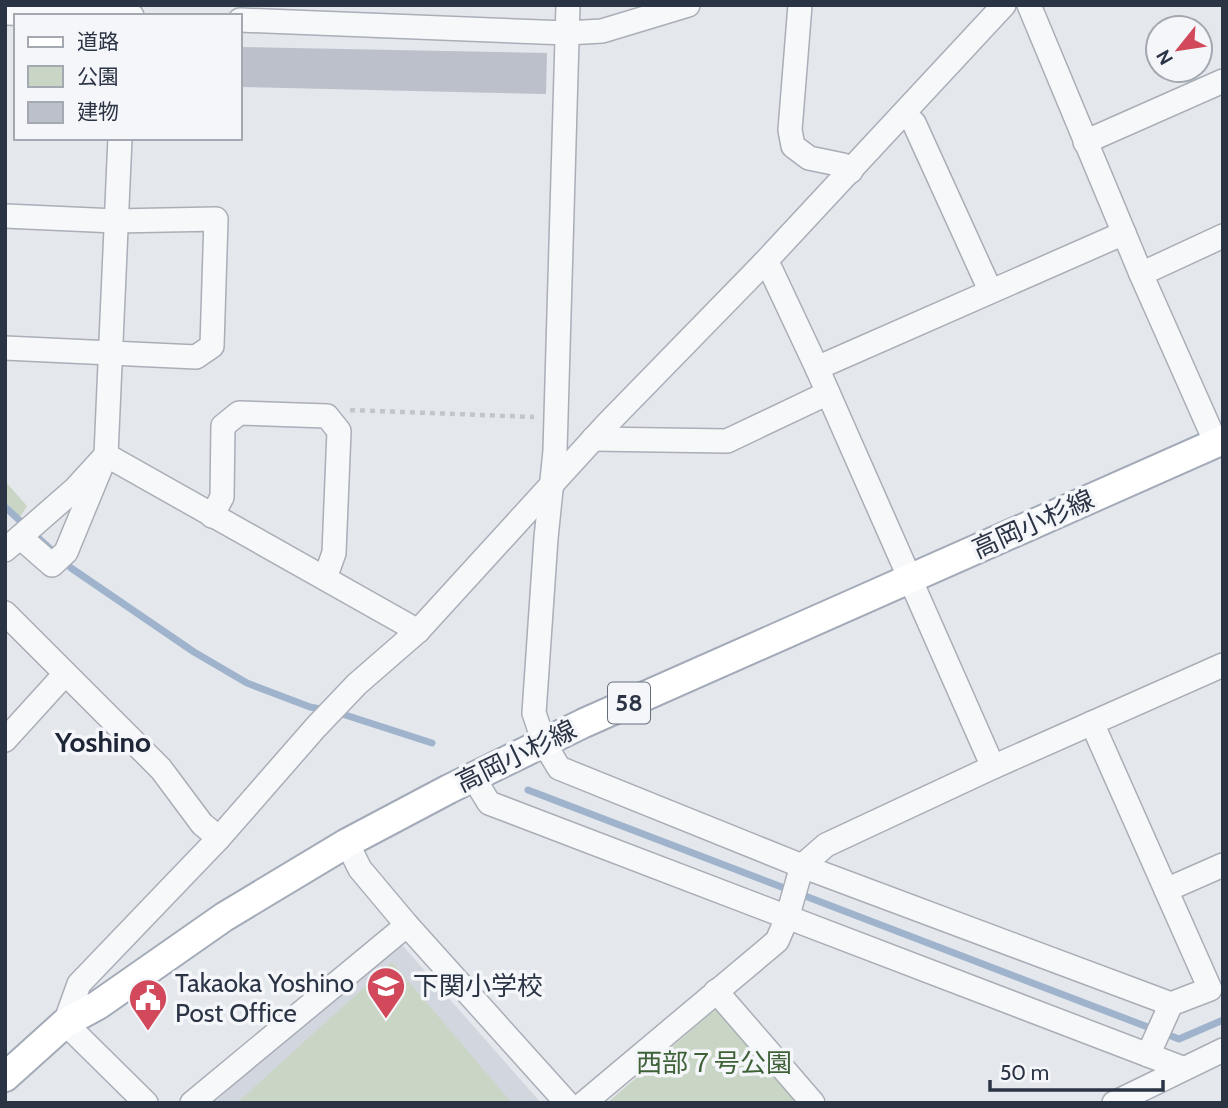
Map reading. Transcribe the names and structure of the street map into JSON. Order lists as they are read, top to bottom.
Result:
{
  "streets": {
    "main road": ["高岡小杉線", "58"]
  },
  "districts": ["Yoshino"],
  "parks": ["西部７号公園"],
  "places": {
    "school or university": ["下関小学校"],
    "public building": ["Takaoka Yoshino Post Office"]
  },
  "legend": ["道路", "公園", "建物"],
  "scale_bar": "50 m",
  "north": "bottom left"
}
